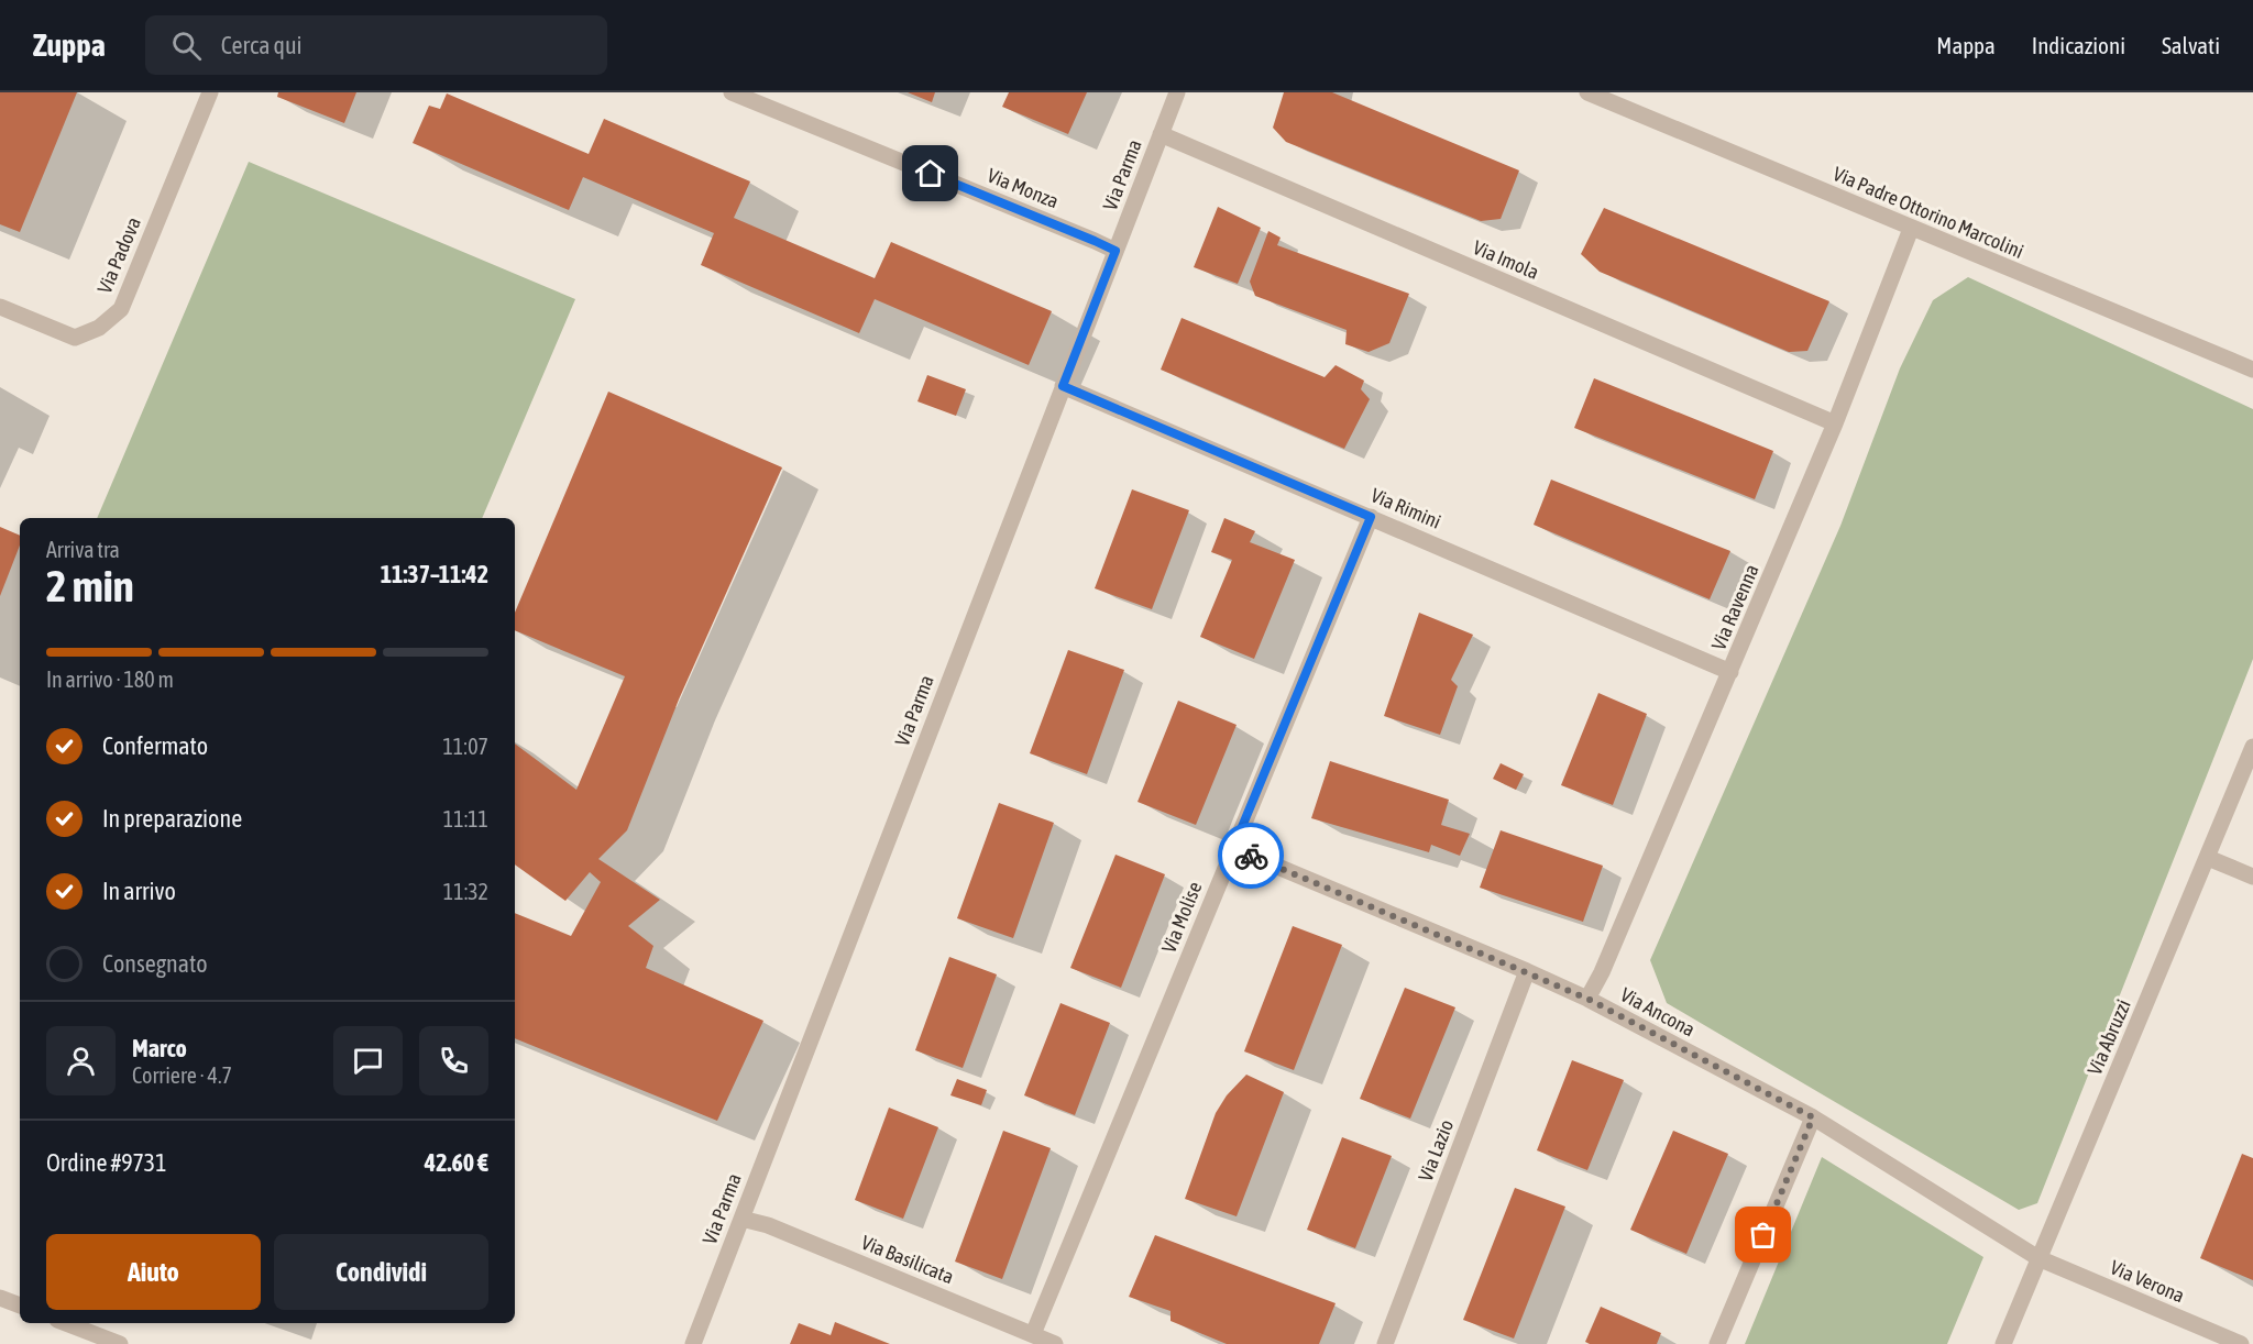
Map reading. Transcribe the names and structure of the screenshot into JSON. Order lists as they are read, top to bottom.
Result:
{
  "streets": {
    "street": [
      "Via Parma",
      "Via Monza",
      "Via Padre Ottorino Marcolini",
      "Via Padova",
      "Via Imola",
      "Via Rimini",
      "Via Ravenna",
      "Via Molise",
      "Via Ancona",
      "Via Abruzzi",
      "Via Lazio",
      "Via Basilicata",
      "Via Verona"
    ]
  },
  "crossings": [
    ["Via Parma", "Via Monza"],
    ["Via Parma", "Via Imola"],
    ["Via Parma", "Via Rimini"],
    ["Via Parma", "Via Basilicata"],
    ["Via Padre Ottorino Marcolini", "Via Ravenna"],
    ["Via Imola", "Via Ravenna"],
    ["Via Rimini", "Via Ravenna"],
    ["Via Rimini", "Via Molise"],
    ["Via Ravenna", "Via Ancona"],
    ["Via Molise", "Via Ancona"],
    ["Via Molise", "Via Basilicata"],
    ["Via Ancona", "Via Abruzzi"],
    ["Via Ancona", "Via Lazio"],
    ["Via Ancona", "Via Verona"],
    ["Via Abruzzi", "Via Verona"]
  ],
  "page": {
    "header": "Zuppa",
    "search": "Cerca qui",
    "nav": ["Mappa", "Indicazioni", "Salvati"],
    "heading": ["2 min", "Arriva tra", "11:37–11:42"],
    "panel": [
      "Marco",
      "Corriere · 4.7",
      "Ordine #9731",
      "42.60 €"
    ],
    "bar": "In arrivo · 180 m",
    "list": [
      ["Confermato", "11:07"],
      ["In preparazione", "11:11"],
      ["In arrivo", "11:32"],
      "Consegnato"
    ],
    "buttons": ["Aiuto", "Condividi"]
  }
}
